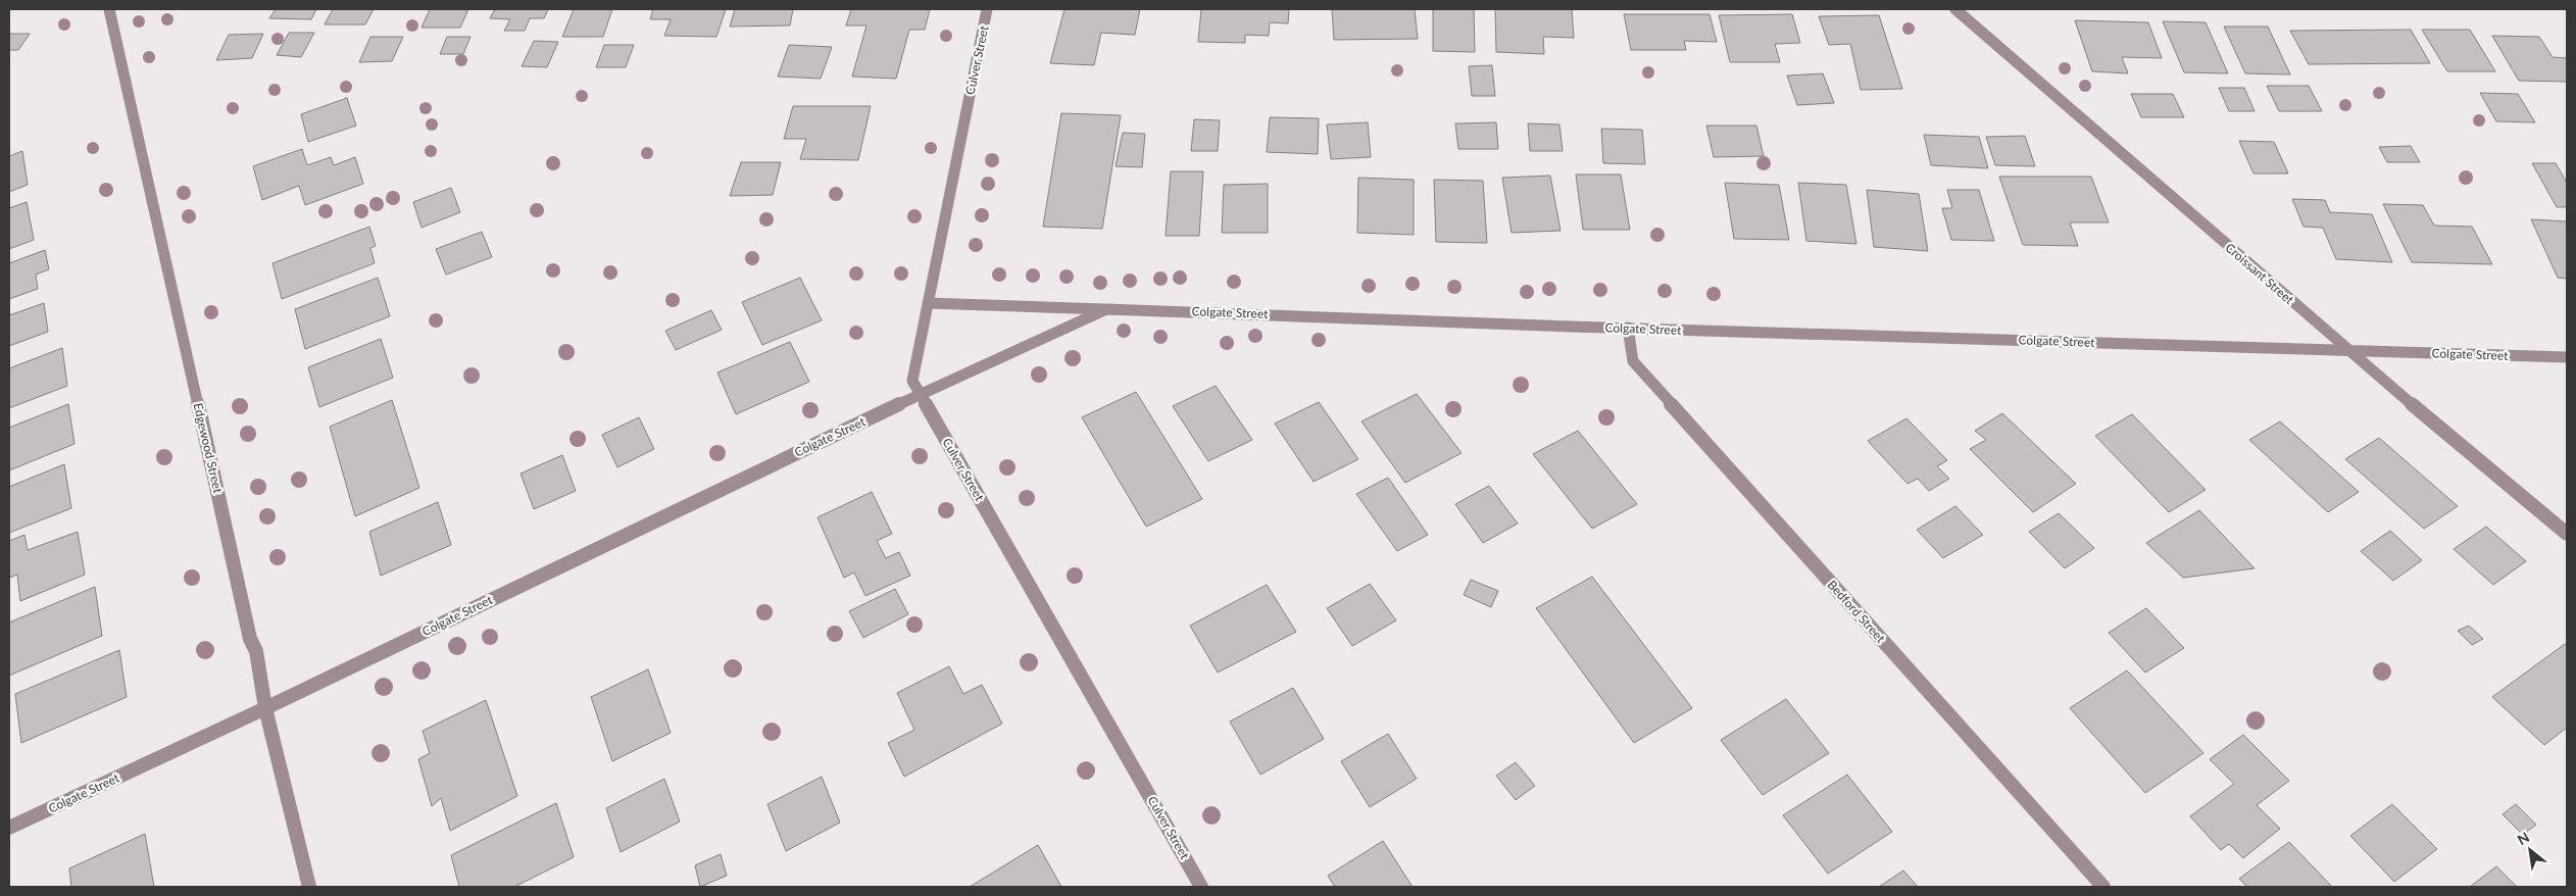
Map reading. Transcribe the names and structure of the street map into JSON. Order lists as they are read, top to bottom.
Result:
{
  "streets": {
    "street": [
      "Culver Street",
      "Croissant Street",
      "Colgate Street",
      "Edgewood Street",
      "Bedford Street"
    ]
  },
  "crossings": [
    ["Culver Street", "Colgate Street"],
    ["Croissant Street", "Colgate Street"],
    ["Colgate Street", "Edgewood Street"],
    ["Colgate Street", "Bedford Street"]
  ],
  "north": "top left"
}
